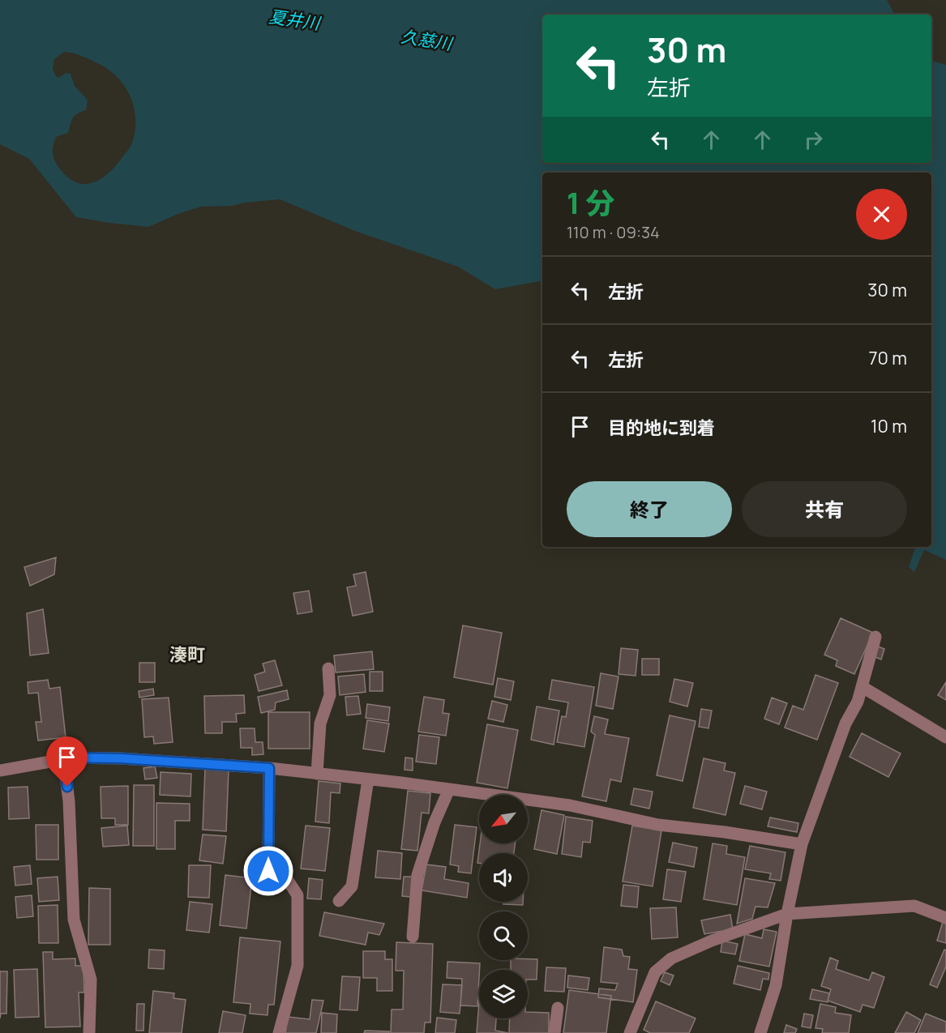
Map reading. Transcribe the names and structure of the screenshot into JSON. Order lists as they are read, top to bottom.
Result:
{
  "districts": ["湊町"],
  "water": ["夏井川", "久慈川"],
  "north": "bottom left",
  "page": {
    "turn": ["30 m", "左折"],
    "heading": ["1 分", "110 m · 09:34"],
    "list": [
      {
        "name": "左折",
        "value": "30 m"
      },
      {
        "name": "左折",
        "value": "70 m"
      },
      {
        "name": "目的地に到着",
        "value": "10 m"
      }
    ],
    "buttons": ["終了", "共有"]
  }
}
